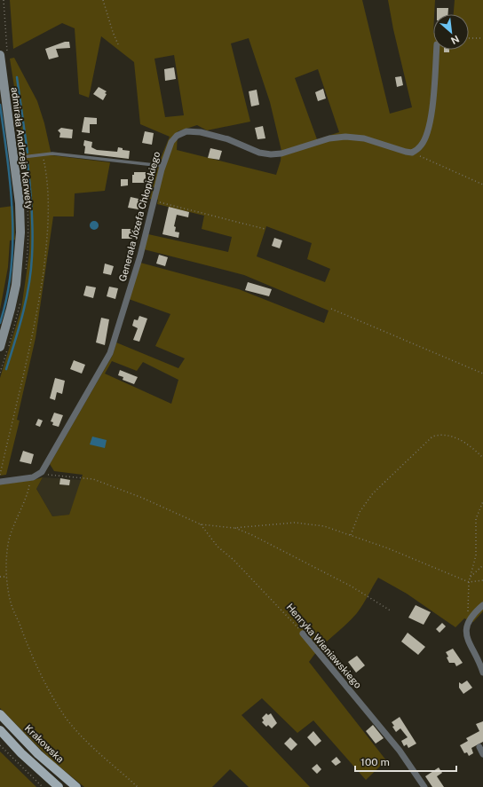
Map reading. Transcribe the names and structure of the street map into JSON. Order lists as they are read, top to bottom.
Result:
{
  "streets": {
    "main road": ["admirała Andrzeja Karwety", "Krakowska"],
    "street": ["Generała Józefa Chłopickiego", "Henryka Wieniawskiego"]
  },
  "scale_bar": "100 m",
  "north": "bottom right"
}
